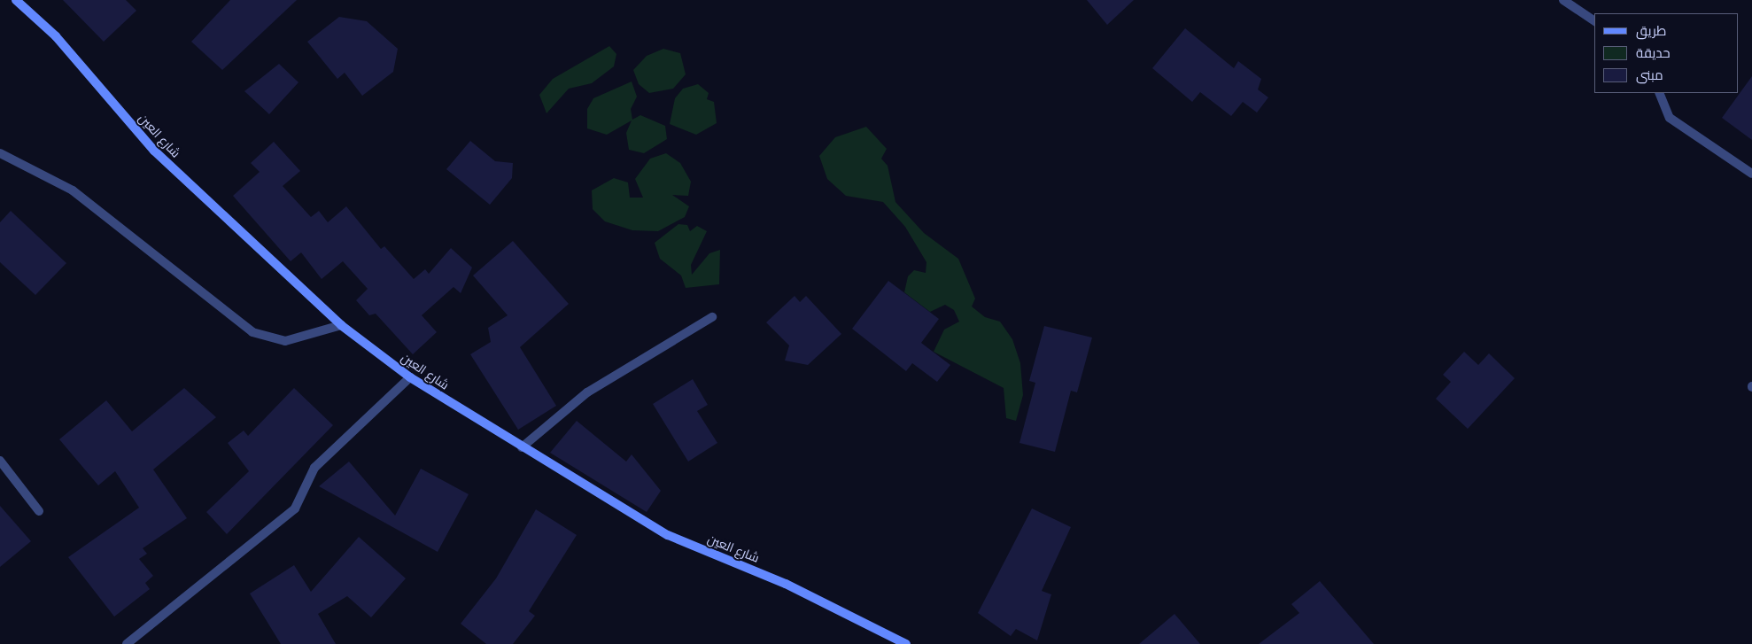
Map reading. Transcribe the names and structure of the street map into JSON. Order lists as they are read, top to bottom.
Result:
{
  "streets": {
    "street": ["شارع العين"]
  },
  "legend": ["طريق", "حديقة", "مبنى"]
}
